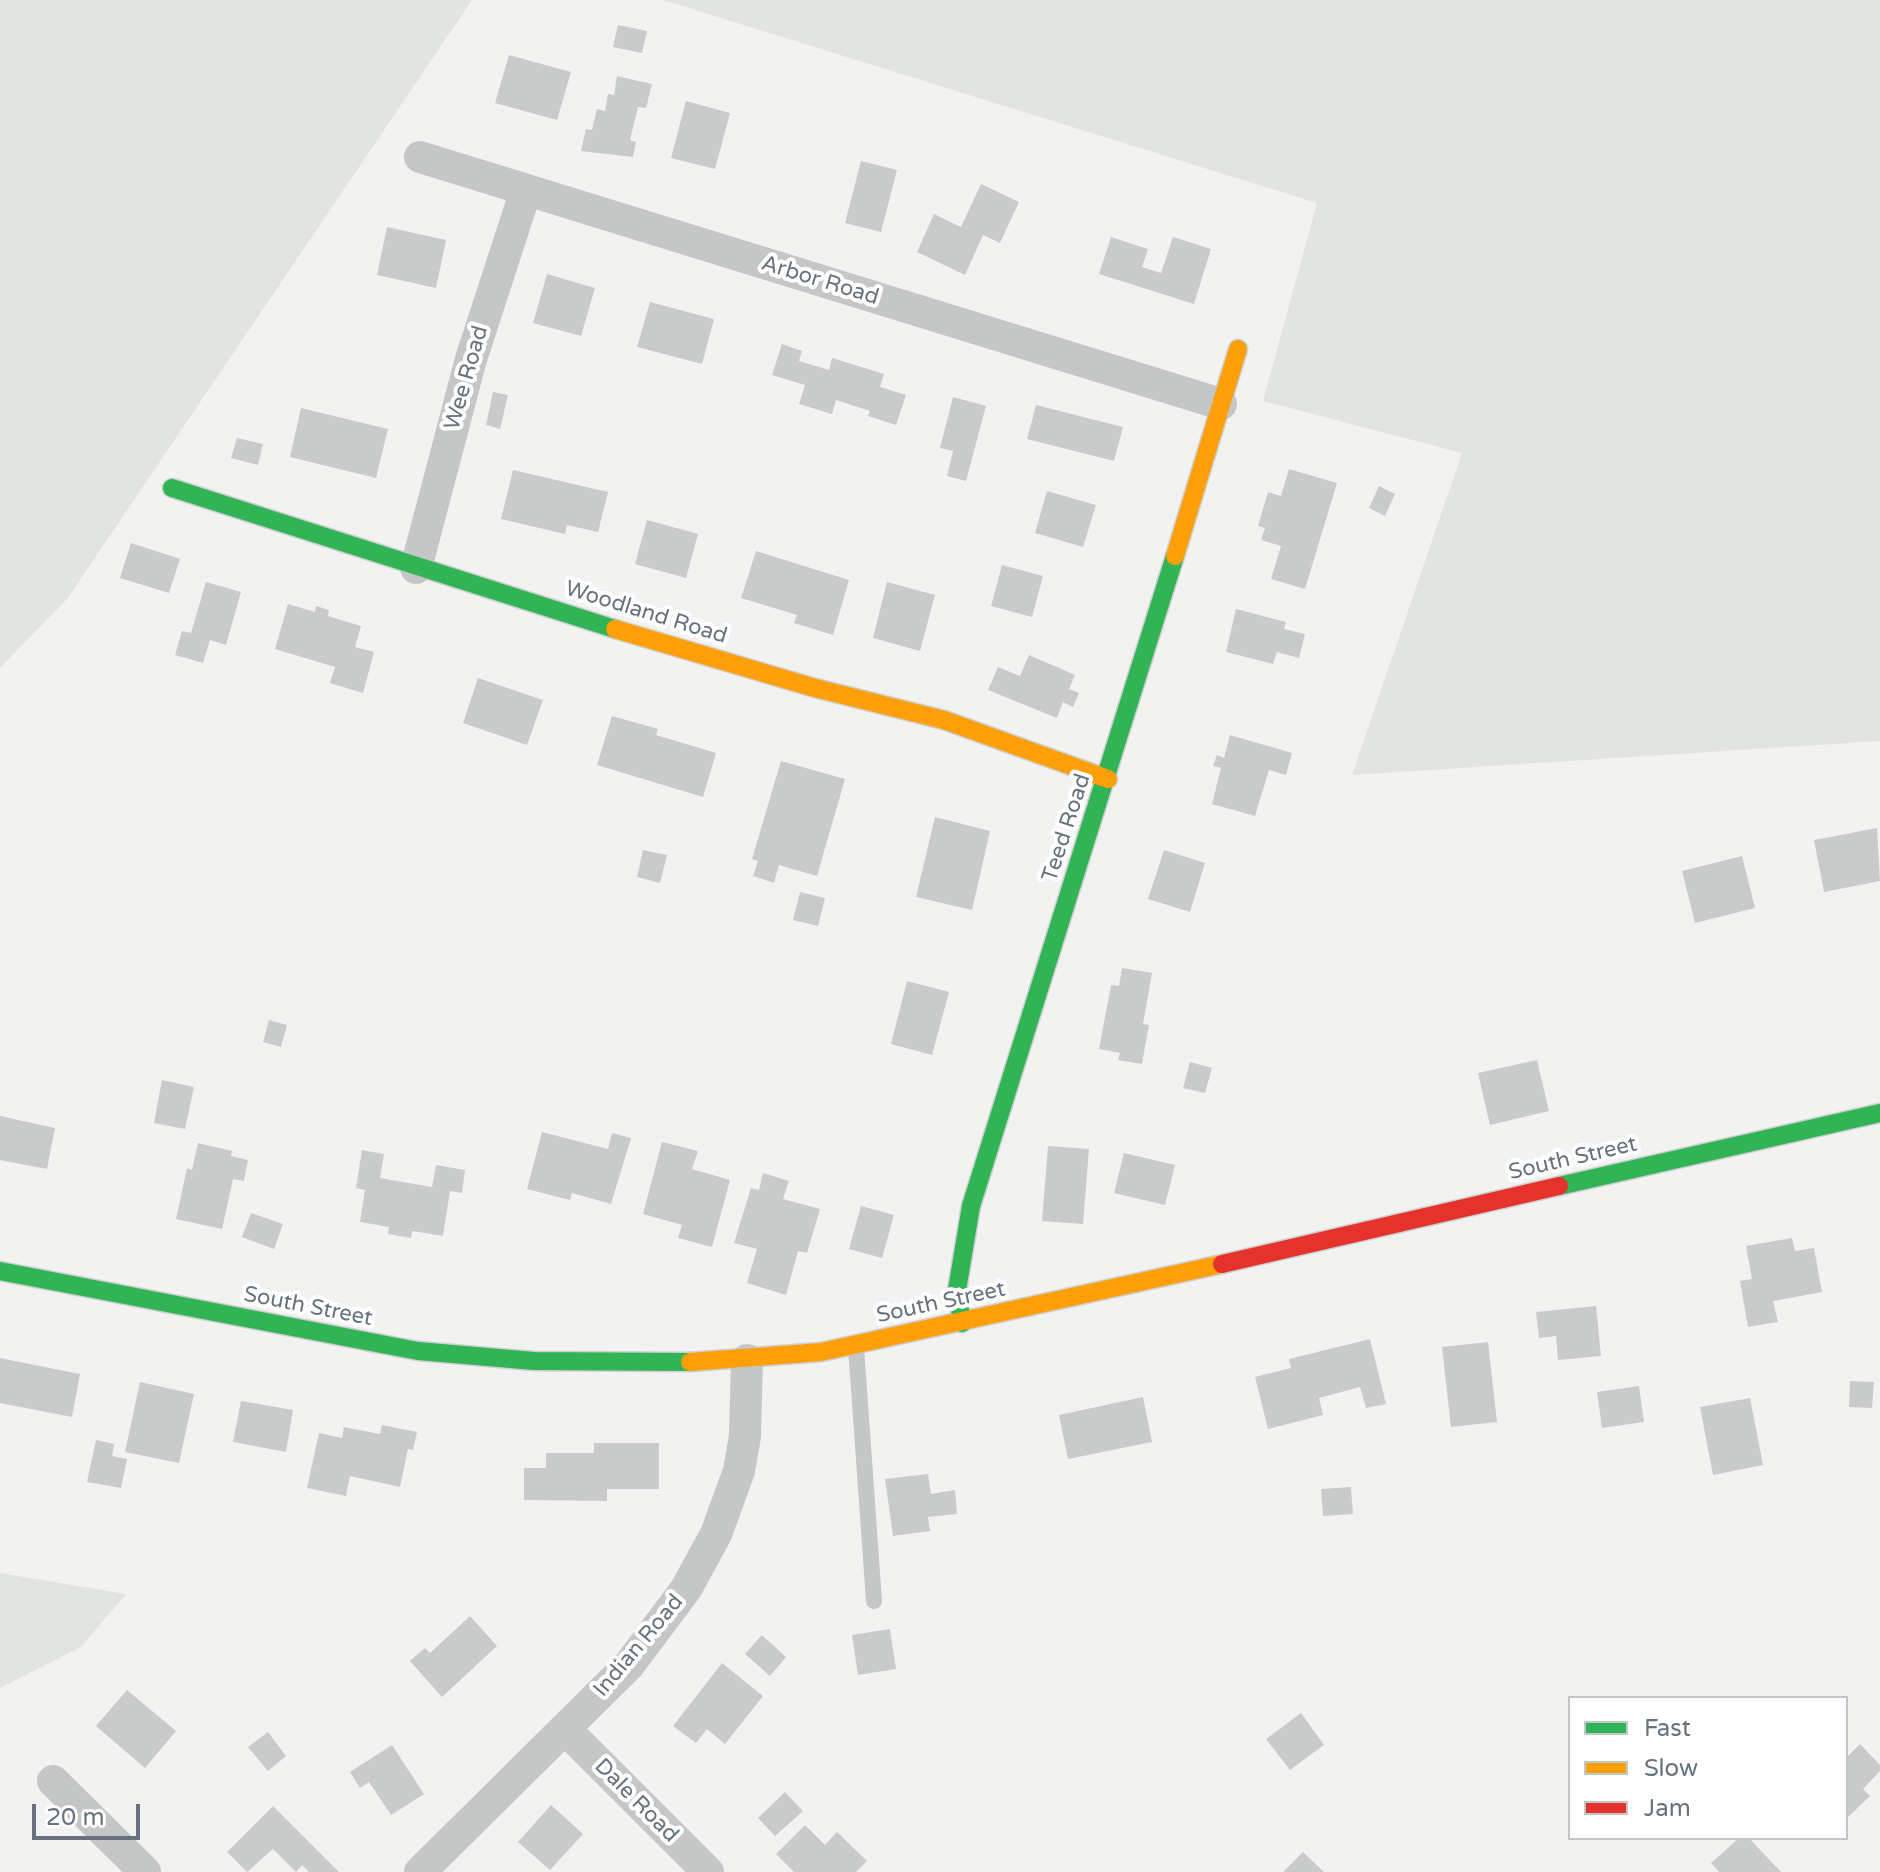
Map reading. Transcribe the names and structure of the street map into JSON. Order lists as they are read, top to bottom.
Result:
{
  "streets": {
    "street": [
      "Arbor Road",
      "Wee Road",
      "Woodland Road",
      "Teed Road",
      "South Street",
      "Indian Road",
      "Dale Road"
    ]
  },
  "crossings": [
    ["Arbor Road", "Wee Road"],
    ["Arbor Road", "Teed Road"],
    ["Wee Road", "Woodland Road"],
    ["Woodland Road", "Teed Road"],
    ["Teed Road", "South Street"],
    ["South Street", "Indian Road"],
    ["Indian Road", "Dale Road"]
  ],
  "legend": ["Fast", "Slow", "Jam"],
  "scale_bar": "20 m"
}
